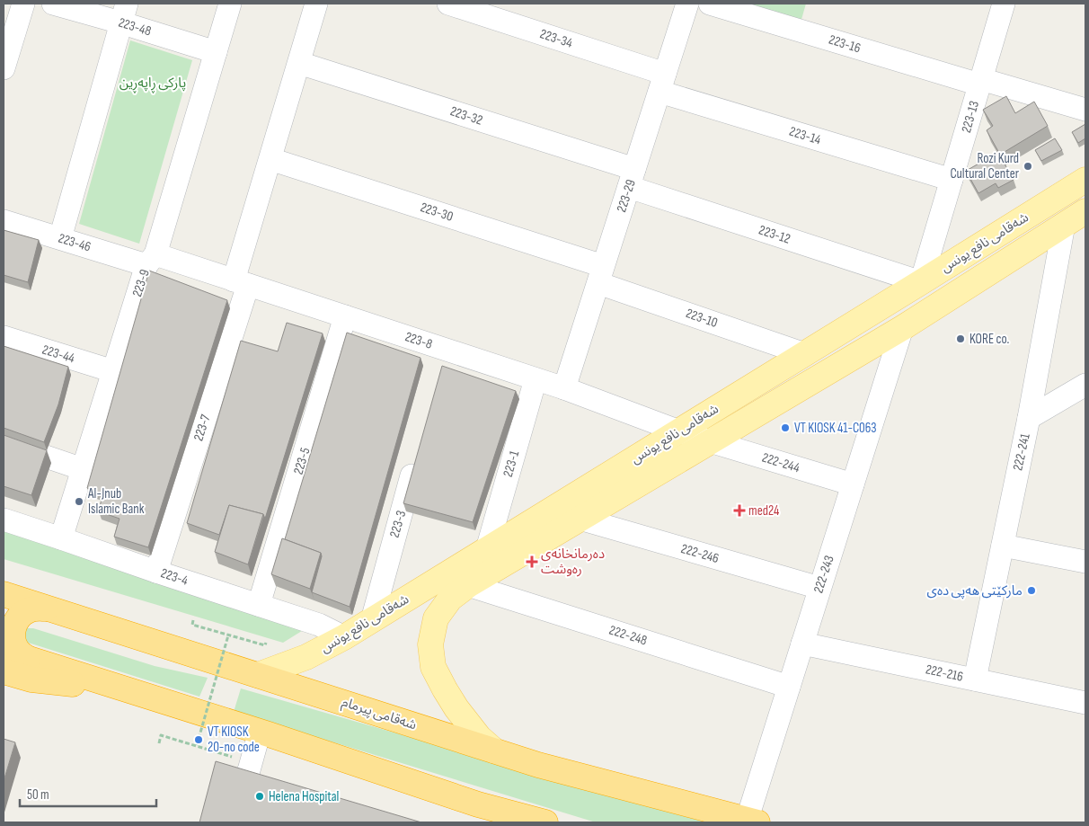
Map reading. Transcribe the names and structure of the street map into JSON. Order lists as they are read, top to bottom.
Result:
{
  "streets": {
    "highway": ["شەقامی پیرمام"],
    "main road": ["شەقامی نافع یونس"],
    "street": [
      "223-48",
      "223-34",
      "223-16",
      "223-32",
      "223-13",
      "223-14",
      "223-29",
      "223-30",
      "223-12",
      "223-46",
      "223-9",
      "223-10",
      "223-8",
      "223-44",
      "223-7",
      "222-241",
      "223-5",
      "222-244",
      "223-1",
      "223-3",
      "222-246",
      "222-243",
      "223-4",
      "222-248",
      "222-216"
    ]
  },
  "crossings": [
    ["223-48", "223-9"],
    ["223-34", "223-14"],
    ["223-34", "223-29"],
    ["223-16", "223-13"],
    ["223-32", "223-29"],
    ["223-32", "223-12"],
    ["223-32", "223-7"],
    ["223-13", "223-14"],
    ["223-13", "223-12"],
    ["223-13", "شەقامی نافع یونس"],
    ["223-14", "223-29"],
    ["223-29", "223-30"],
    ["223-29", "223-12"],
    ["223-29", "223-10"],
    ["223-29", "223-8"],
    ["223-30", "223-10"],
    ["223-30", "223-7"],
    ["223-12", "شەقامی نافع یونس"],
    ["223-46", "223-9"],
    ["223-46", "223-8"],
    ["شەقامی نافع یونس", "223-10"],
    ["شەقامی نافع یونس", "223-8"],
    ["شەقامی نافع یونس", "222-241"],
    ["شەقامی نافع یونس", "222-244"],
    ["شەقامی نافع یونس", "223-1"],
    ["شەقامی نافع یونس", "223-3"],
    ["شەقامی نافع یونس", "222-246"],
    ["شەقامی نافع یونس", "222-243"],
    ["شەقامی نافع یونس", "223-4"],
    ["شەقامی نافع یونس", "222-248"],
    ["شەقامی نافع یونس", "شەقامی پیرمام"],
    ["223-9", "223-8"],
    ["223-9", "223-44"],
    ["223-9", "223-4"],
    ["223-8", "223-7"],
    ["223-8", "223-5"],
    ["223-8", "222-244"],
    ["223-8", "223-1"],
    ["223-7", "223-4"],
    ["222-241", "222-216"],
    ["223-5", "223-4"],
    ["222-244", "222-243"],
    ["222-246", "222-243"],
    ["222-243", "222-248"],
    ["222-243", "222-216"],
    ["222-243", "شەقامی پیرمام"]
  ],
  "parks": ["پارکی ڕاپەڕین"],
  "places": {
    "other": [
      "Rozi Kurd Cultural Center",
      "KORE co.",
      "VT KIOSK 41-C063",
      "Al-Jnub Islamic Bank",
      "مارکێتی هەپی دەی",
      "VT KIOSK 20-no code",
      "Helena Hospital"
    ],
    "health": ["med24", "دەرمانخانەی رەوشت"]
  },
  "scale_bar": "50 m"
}
